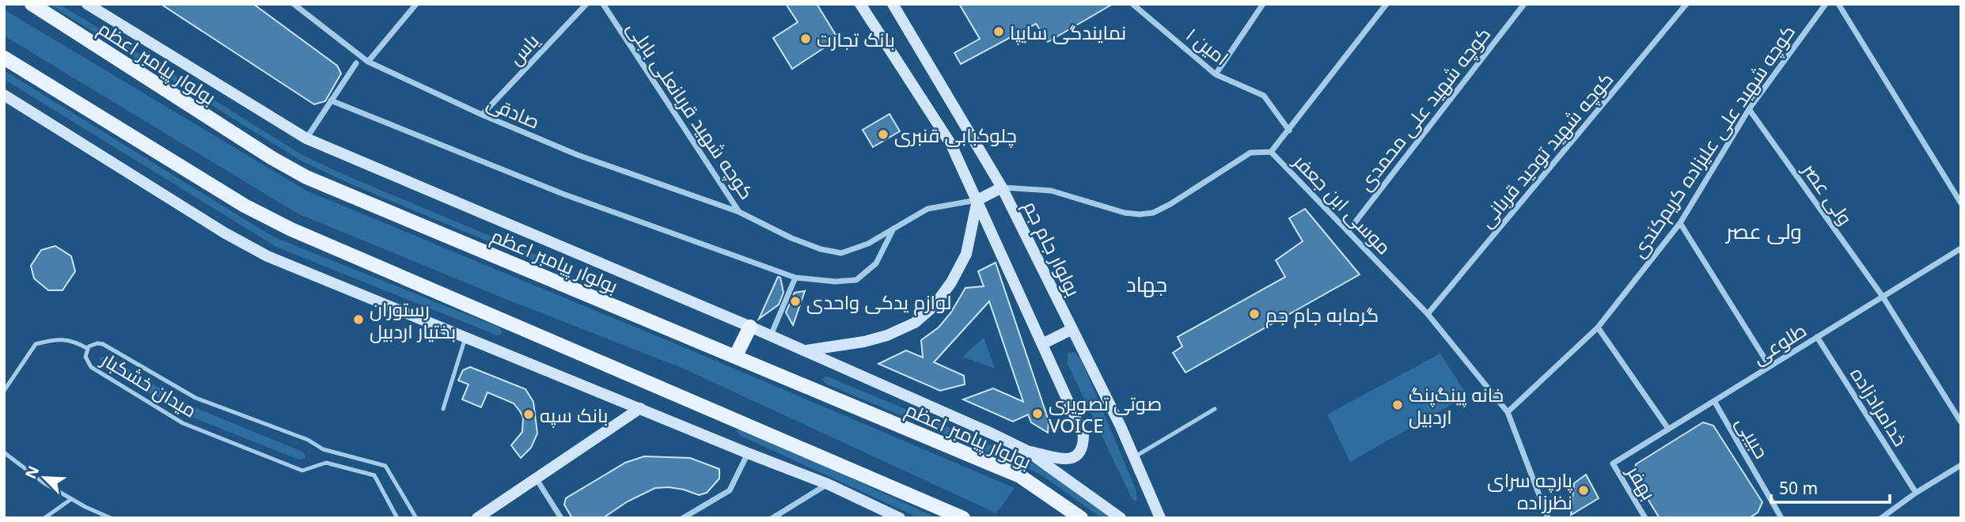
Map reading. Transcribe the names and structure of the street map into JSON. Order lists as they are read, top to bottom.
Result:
{
  "streets": {
    "main road": ["بولوار پیامبر اعظم", "بولوار جام جم"],
    "street": [
      "امین ۱",
      "یاس",
      "کوچه شهید علی محمدی",
      "کوچه شهید قربانعلی بابلی",
      "صادقی",
      "کوچه شهید علی علیزاده کریم‌کندی",
      "کوچه شهید توحید قربانی",
      "ولی عصر",
      "موسی ابن جعفر",
      "طلوعی",
      "خدامرادزاده",
      "حبیبی",
      "بهفر"
    ],
    "lane": ["میدان خشکبار"]
  },
  "crossings": [
    ["یاس", "صادقی"],
    ["کوچه شهید علی محمدی", "موسی ابن جعفر"],
    ["کوچه شهید قربانعلی بابلی", "صادقی"],
    ["کوچه شهید علی علیزاده کریم‌کندی", "ولی عصر"],
    ["کوچه شهید علی علیزاده کریم‌کندی", "موسی ابن جعفر"],
    ["کوچه شهید توحید قربانی", "موسی ابن جعفر"],
    ["ولی عصر", "طلوعی"],
    ["موسی ابن جعفر", "بولوار جام جم"],
    ["طلوعی", "خدامرادزاده"],
    ["طلوعی", "حبیبی"],
    ["طلوعی", "بهفر"]
  ],
  "districts": ["ولی عصر", "جهاد"],
  "places": [
    "نمایندگی سایپا",
    "بانک تجارت",
    "چلوکبابی قنبری",
    "لوازم یدکی واحدی",
    "گرمابه جام جم",
    "رستوران بختیار اردبیل",
    "خانه پینگ‌پنگ اردبیل",
    "صوتی تصویری VOICE",
    "بانک سپه",
    "پارچه‌ سرای نظرزاده"
  ],
  "scale_bar": "50 m",
  "north": "top left"
}
